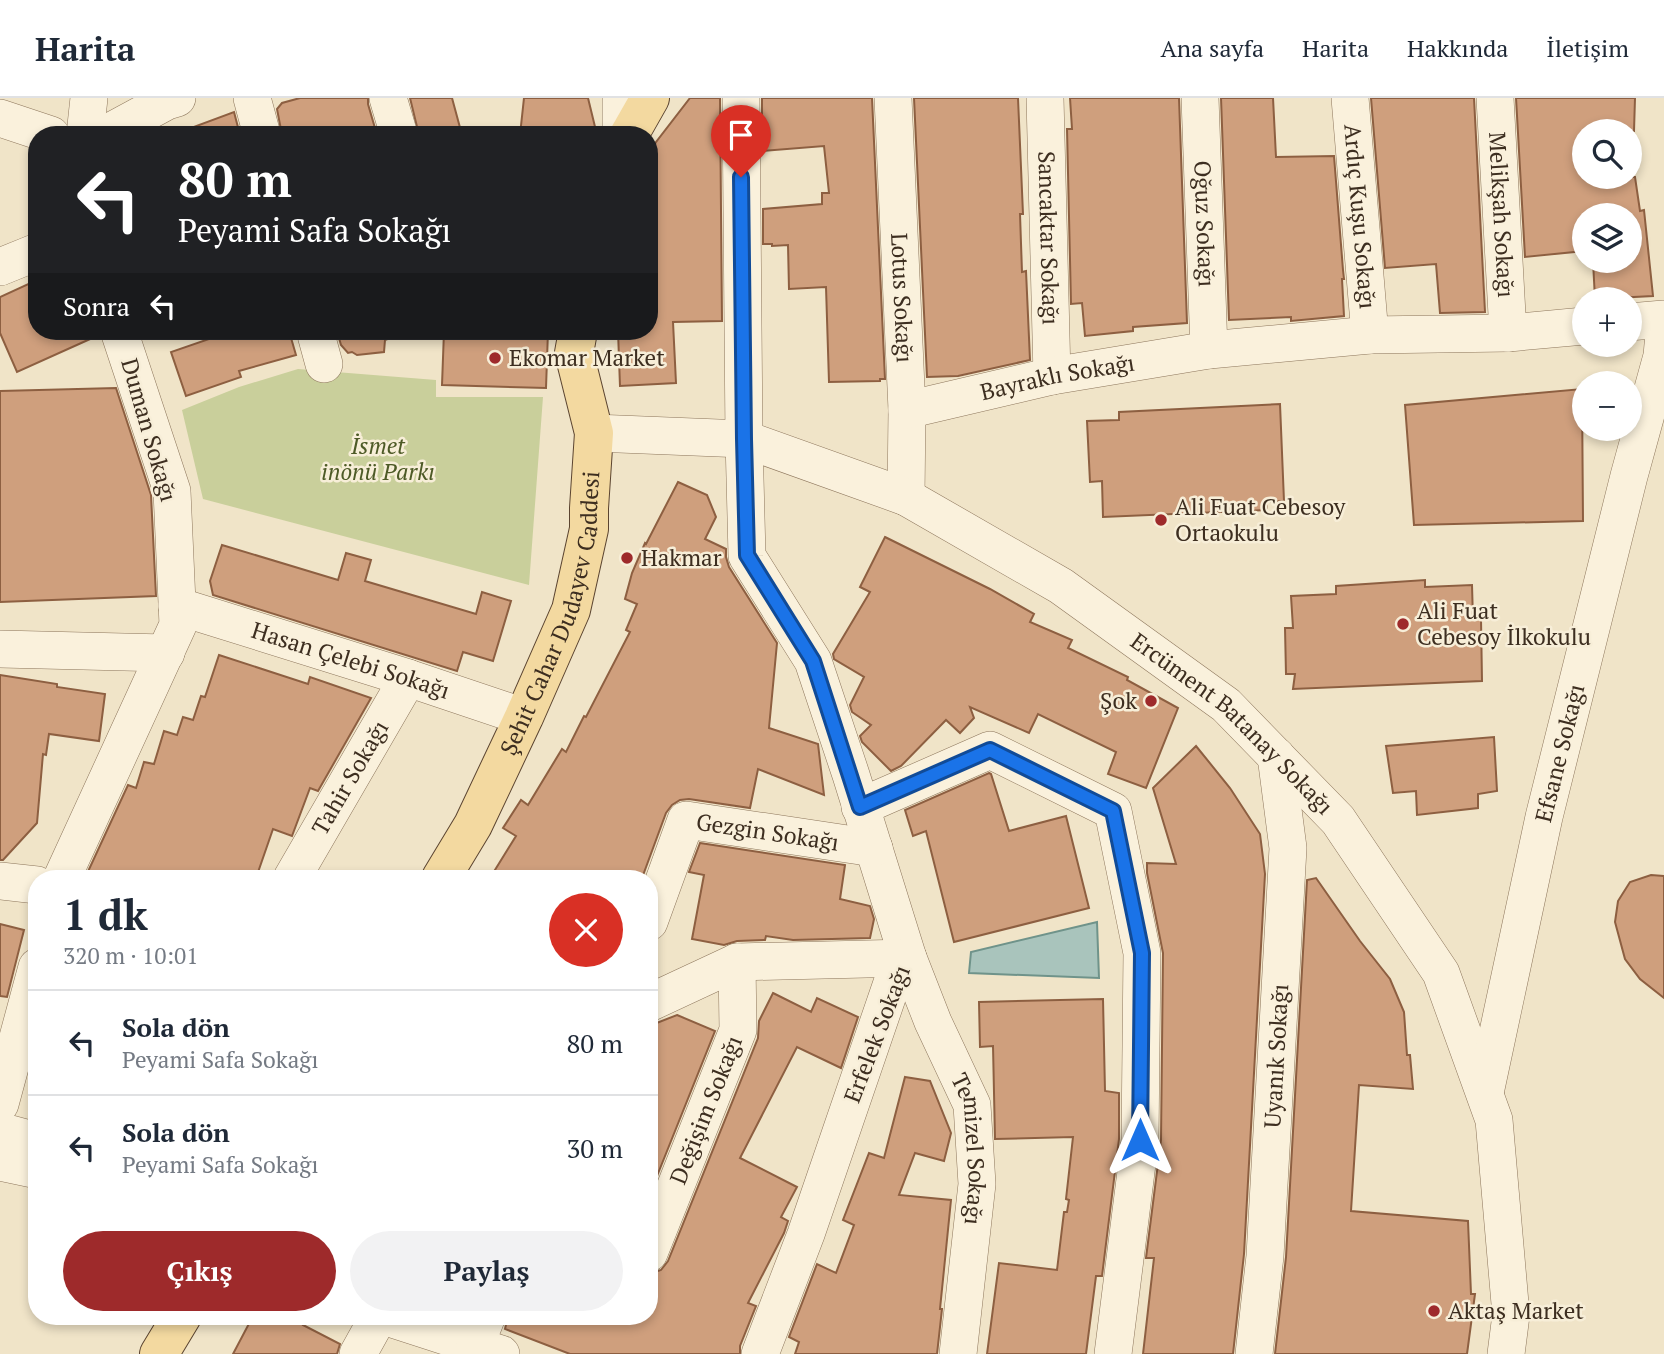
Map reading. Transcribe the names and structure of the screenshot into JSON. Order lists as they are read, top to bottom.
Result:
{
  "streets": {
    "main road": ["Şehit Cahar Dudayev Caddesi"],
    "street": [
      "Melikşah Sokağı",
      "Ardıç Kuşu Sokağı",
      "Oğuz Sokağı",
      "Sancaktar Sokağı",
      "Lotus Sokağı",
      "Bayraklı Sokağı",
      "Duman Sokağı",
      "Hasan Çelebi Sokağı",
      "Ercüment Batanay Sokağı",
      "Efsane Sokağı",
      "Tahir Sokağı",
      "Gezgin Sokağı",
      "Erfelek Sokağı",
      "Uyanık Sokağı",
      "Değişim Sokağı",
      "Temizel Sokağı"
    ]
  },
  "crossings": [
    ["Melikşah Sokağı", "Bayraklı Sokağı"],
    ["Ardıç Kuşu Sokağı", "Bayraklı Sokağı"],
    ["Oğuz Sokağı", "Bayraklı Sokağı"],
    ["Sancaktar Sokağı", "Bayraklı Sokağı"],
    ["Lotus Sokağı", "Bayraklı Sokağı"],
    ["Lotus Sokağı", "Ercüment Batanay Sokağı"],
    ["Duman Sokağı", "Hasan Çelebi Sokağı"],
    ["Şehit Cahar Dudayev Caddesi", "Hasan Çelebi Sokağı"],
    ["Şehit Cahar Dudayev Caddesi", "Ercüment Batanay Sokağı"],
    ["Hasan Çelebi Sokağı", "Tahir Sokağı"],
    ["Ercüment Batanay Sokağı", "Efsane Sokağı"],
    ["Ercüment Batanay Sokağı", "Erfelek Sokağı"],
    ["Ercüment Batanay Sokağı", "Uyanık Sokağı"],
    ["Gezgin Sokağı", "Erfelek Sokağı"],
    ["Erfelek Sokağı", "Temizel Sokağı"]
  ],
  "parks": ["İsmet inönü Parkı"],
  "places": [
    "Ekomar Market",
    "Ali Fuat Cebesoy Ortaokulu",
    "Hakmar",
    "Ali Fuat Cebesoy İlkokulu",
    "Şok",
    "Aktaş Market"
  ],
  "page": {
    "header": "Harita",
    "nav": [
      "Ana sayfa",
      "Harita",
      "Hakkında",
      "İletişim"
    ],
    "map_buttons": ["+", "−"],
    "turn": ["80 m", "Peyami Safa Sokağı"],
    "then": "Sonra",
    "heading": ["1 dk", "320 m · 10:01"],
    "list": [
      {
        "name": "Sola dön",
        "note": "Peyami Safa Sokağı",
        "value": "80 m"
      },
      {
        "name": "Sola dön",
        "note": "Peyami Safa Sokağı",
        "value": "30 m"
      }
    ],
    "buttons": ["Çıkış", "Paylaş"]
  }
}
